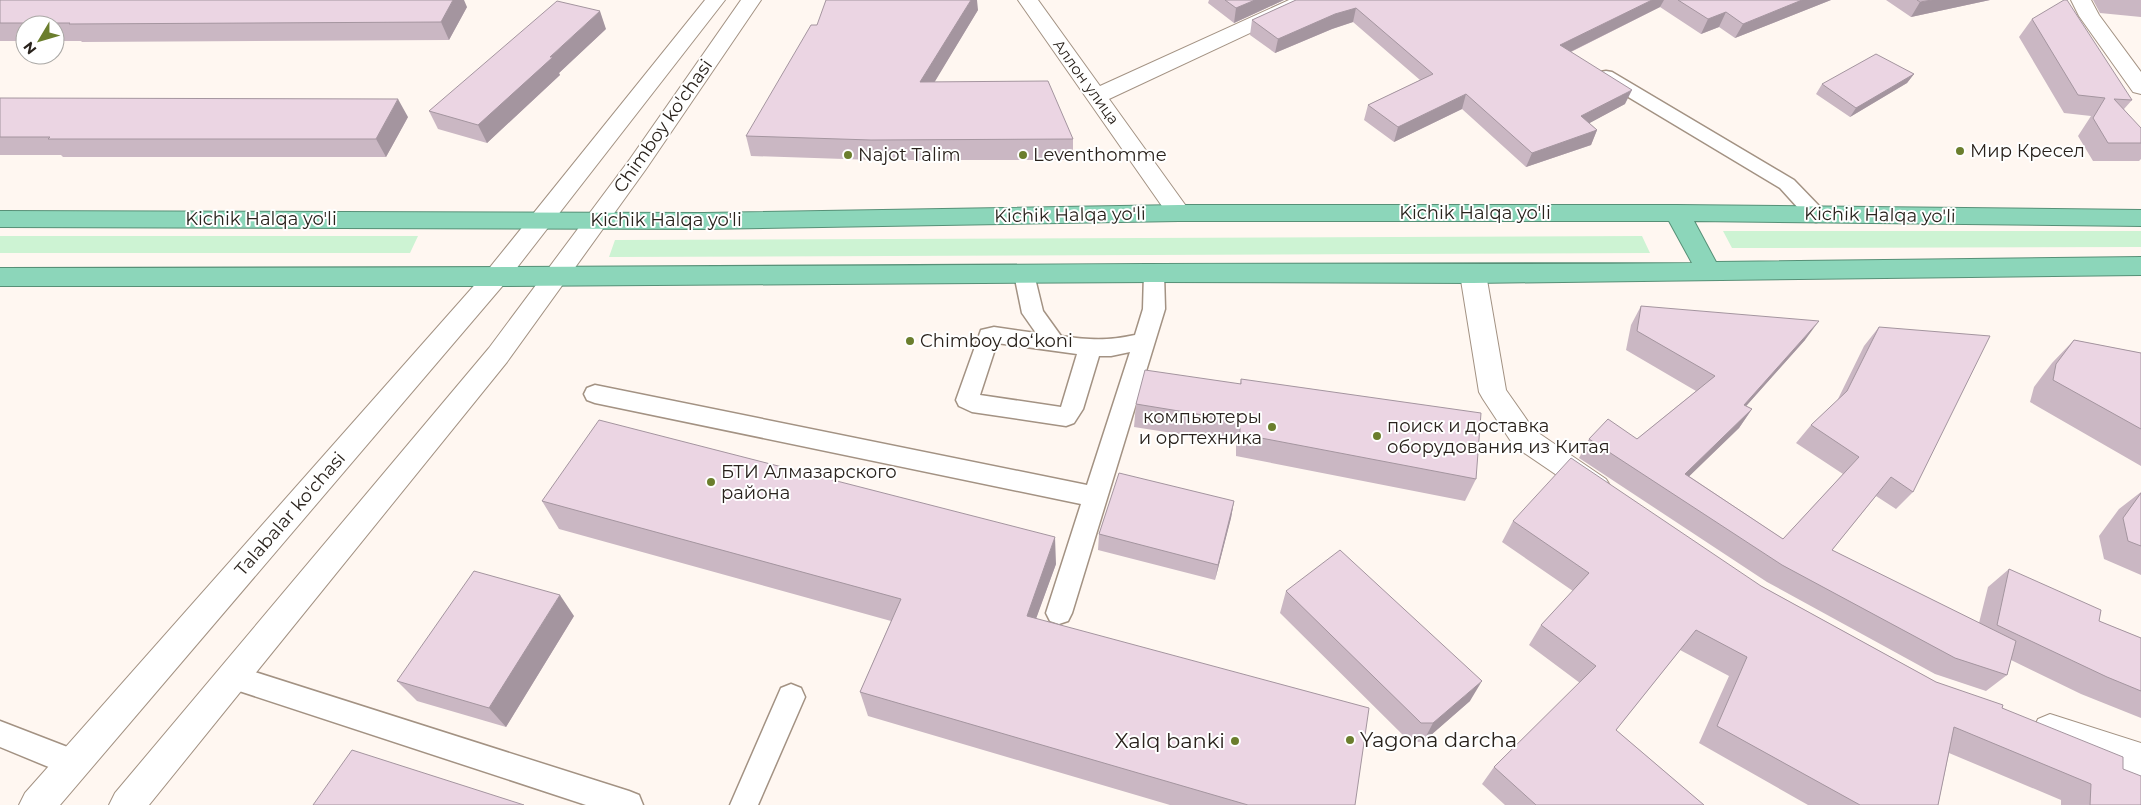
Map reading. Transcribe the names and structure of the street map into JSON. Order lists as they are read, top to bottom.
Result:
{
  "streets": {
    "highway": ["Kichik Halqa yo'li"],
    "main road": ["Аллон улица", "Chimboy ko'chasi", "Talabalar ko'chasi"]
  },
  "crossings": [
    ["Аллон улица", "Kichik Halqa yo'li"],
    ["Chimboy ko'chasi", "Kichik Halqa yo'li"],
    ["Chimboy ko'chasi", "Talabalar ko'chasi"],
    ["Kichik Halqa yo'li", "Talabalar ko'chasi"]
  ],
  "places": [
    "Мир Кресел",
    "Najot Talim",
    "Leventhomme",
    "Chimboy doʻkoni",
    "компьютеры и оргтехника",
    "поиск и доставка оборудования из Китая",
    "БТИ Алмазарского района",
    "Yagona darcha",
    "Xalq banki"
  ],
  "north": "bottom left"
}
